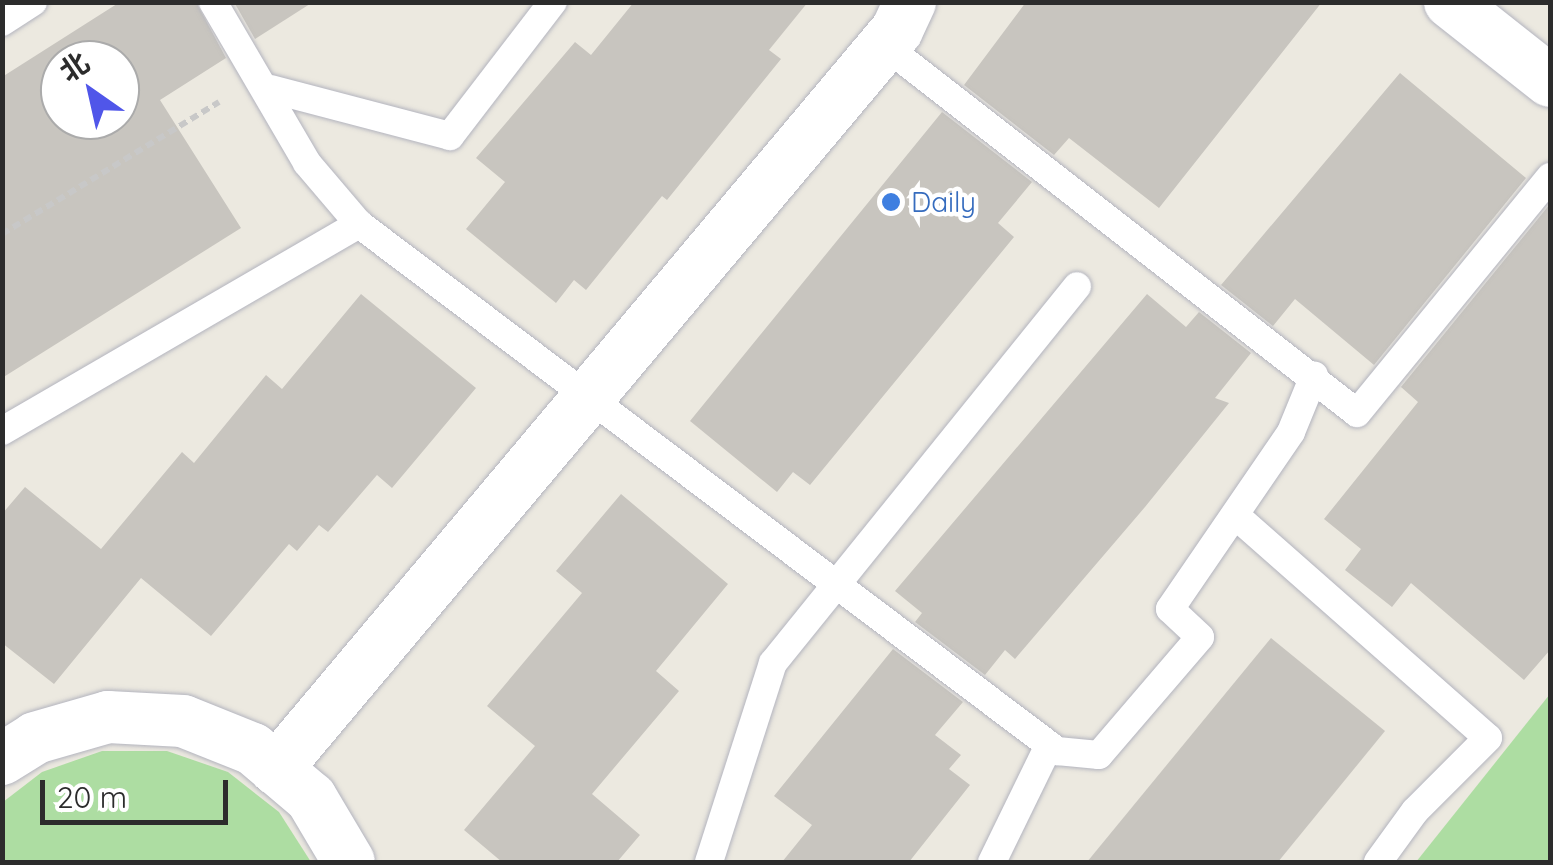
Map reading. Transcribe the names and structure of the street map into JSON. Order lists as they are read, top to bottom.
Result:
{
  "places": ["Daily"],
  "scale_bar": "20 m",
  "north": "top left"
}
